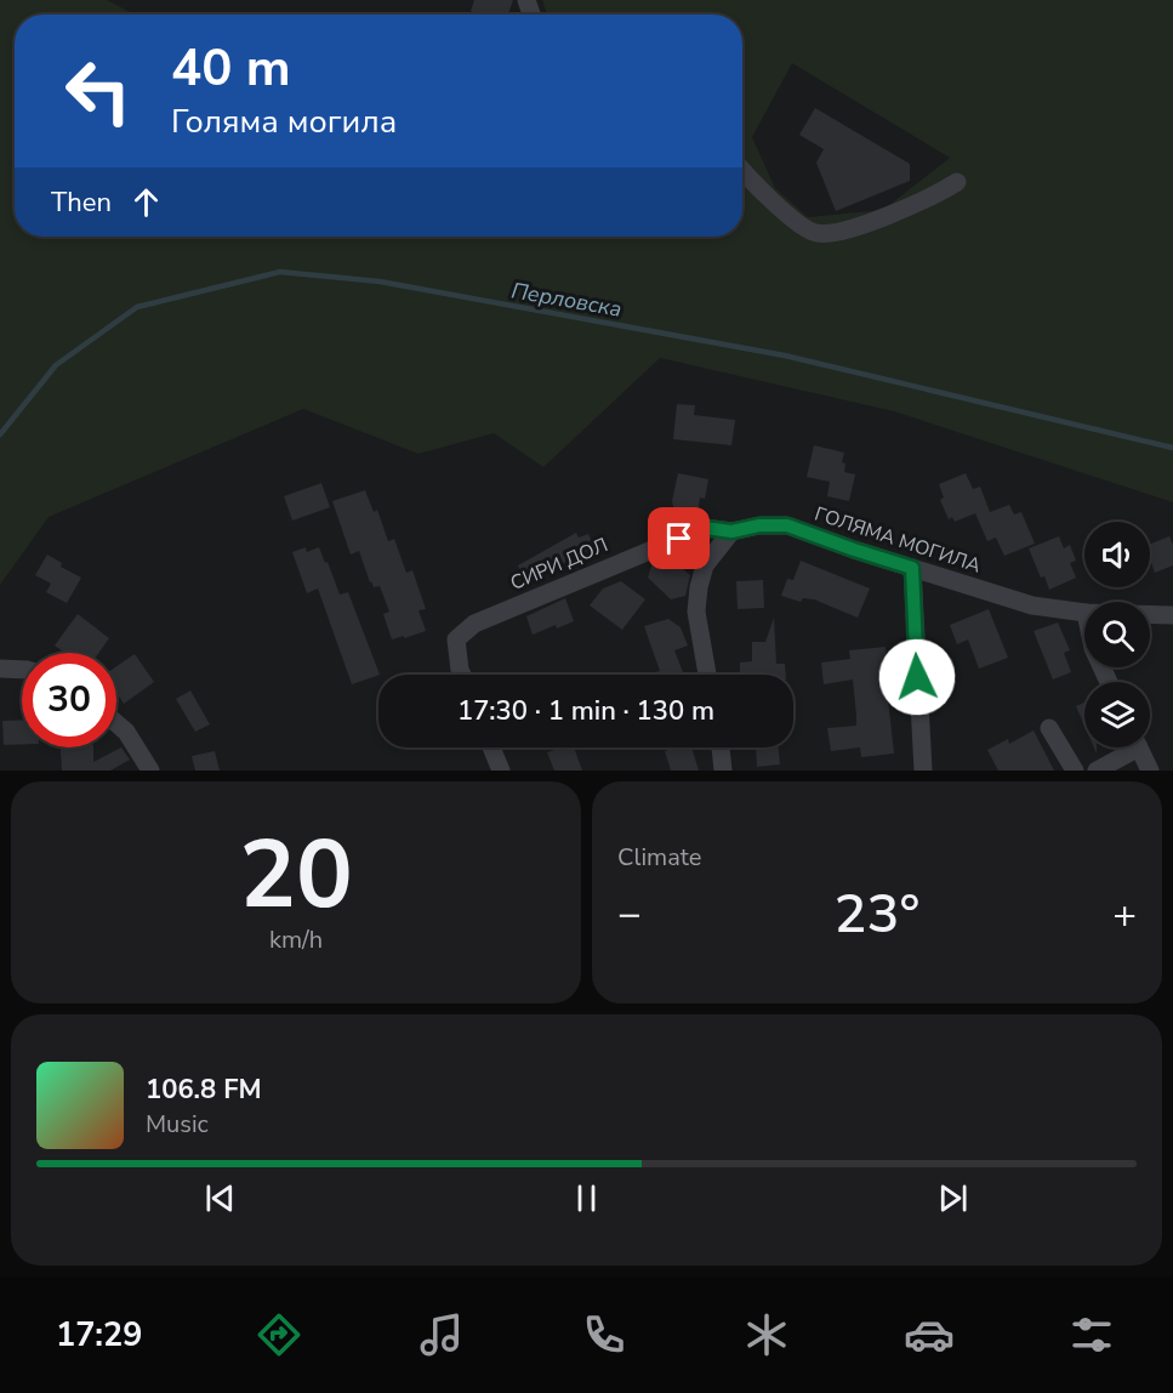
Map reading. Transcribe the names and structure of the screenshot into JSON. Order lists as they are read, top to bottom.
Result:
{
  "streets": {
    "street": ["ГОЛЯМА МОГИЛА", "СИРИ ДОЛ"]
  },
  "crossings": [
    ["ГОЛЯМА МОГИЛА", "СИРИ ДОЛ"]
  ],
  "water": ["Перловска"],
  "page": {
    "turn": ["40 m", "Голяма могила"],
    "then": "Then",
    "limit": "30",
    "trip": "17:30 · 1 min · 130 m",
    "tile": [
      ["20", "km/h"],
      "Climate"
    ],
    "heat": ["−", "23°", "+"],
    "song": ["106.8 FM", "Music"],
    "tabs": "17:29"
  }
}
